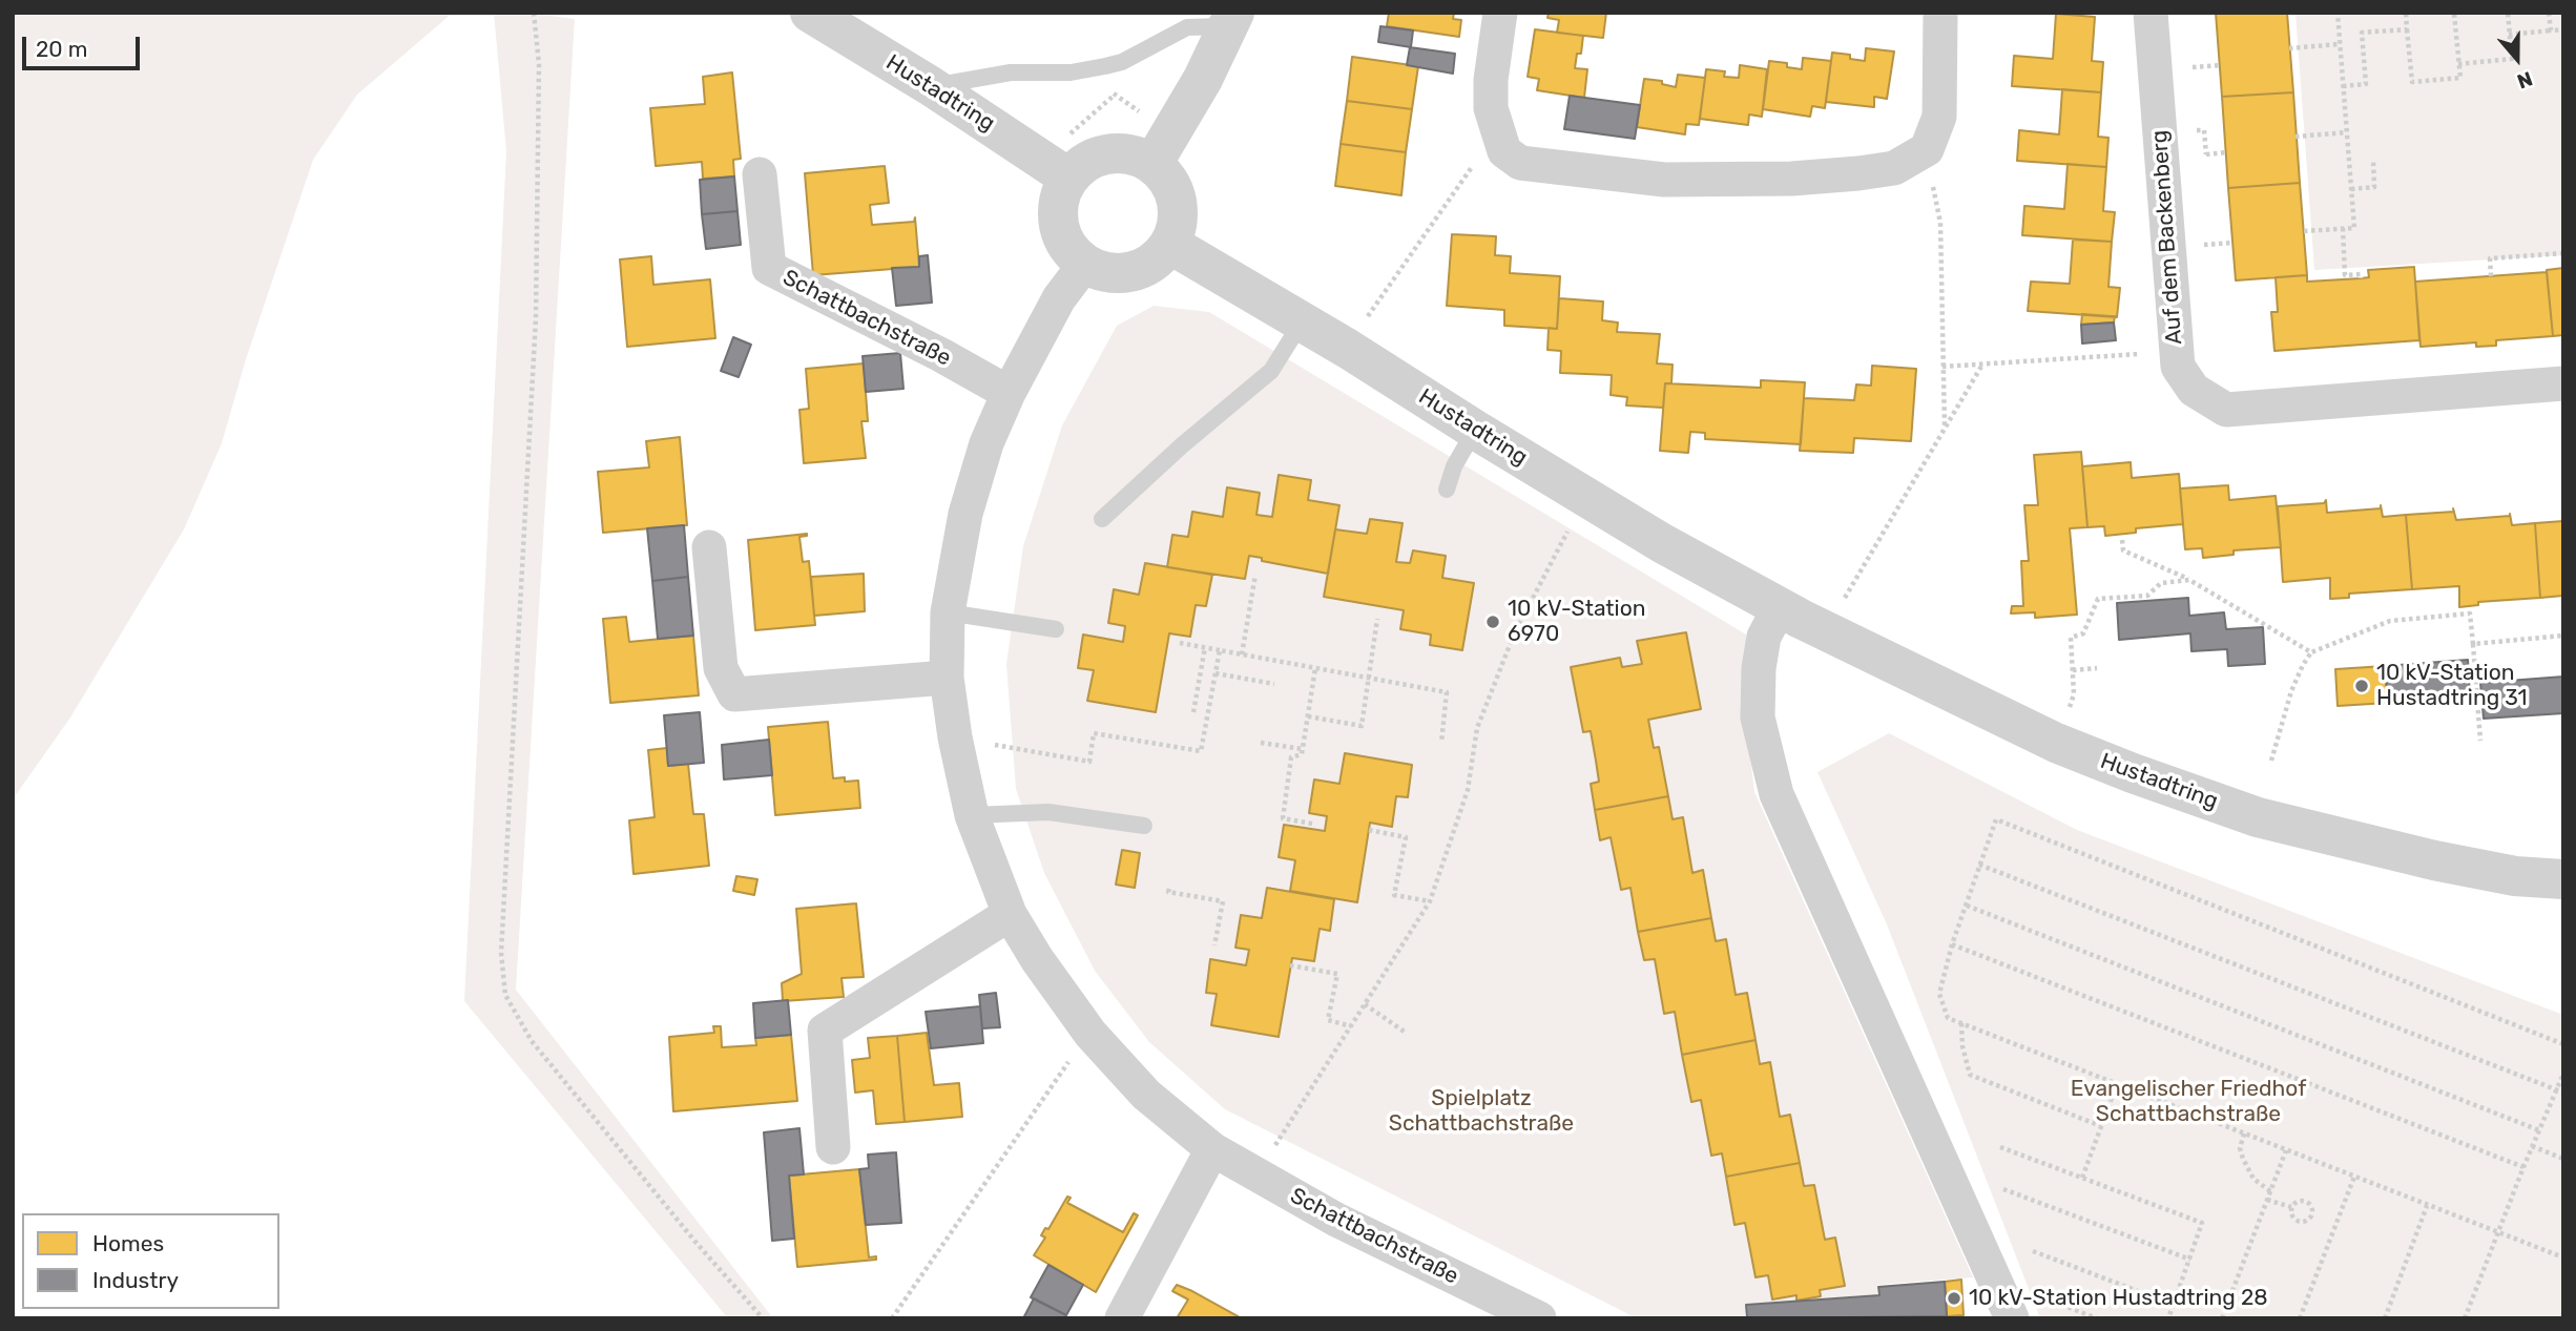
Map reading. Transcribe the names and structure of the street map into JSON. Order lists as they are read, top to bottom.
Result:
{
  "streets": {
    "street": ["Hustadtring", "Auf dem Backenberg", "Schattbachstraße"]
  },
  "crossings": [
    ["Hustadtring", "Schattbachstraße"]
  ],
  "parks": ["Evangelischer Friedhof Schattbachstraße", "Spielplatz Schattbachstraße"],
  "places": ["10 kV-Station 6970", "10 kV-Station Hustadtring 31", "10 kV-Station Hustadtring 28"],
  "legend": ["Homes", "Industry"],
  "scale_bar": "20 m",
  "north": "bottom"
}
